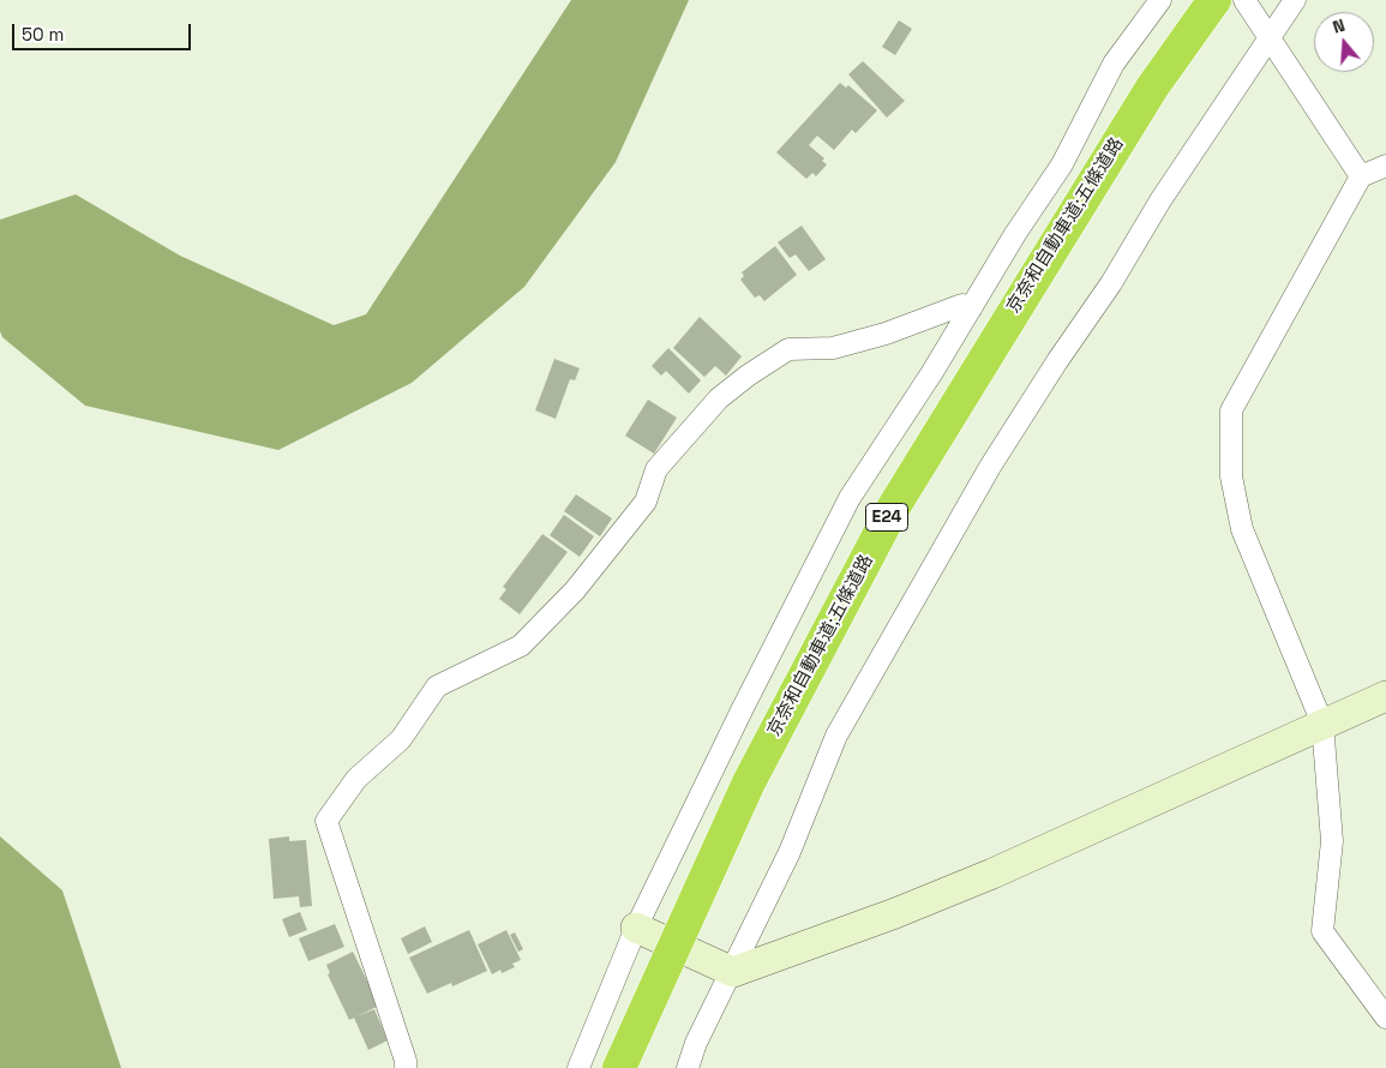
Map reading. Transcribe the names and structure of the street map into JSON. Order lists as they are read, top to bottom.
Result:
{
  "streets": {
    "highway": ["京奈和自動車道;五條道路", "E24"]
  },
  "scale_bar": "50 m",
  "north": "top"
}
